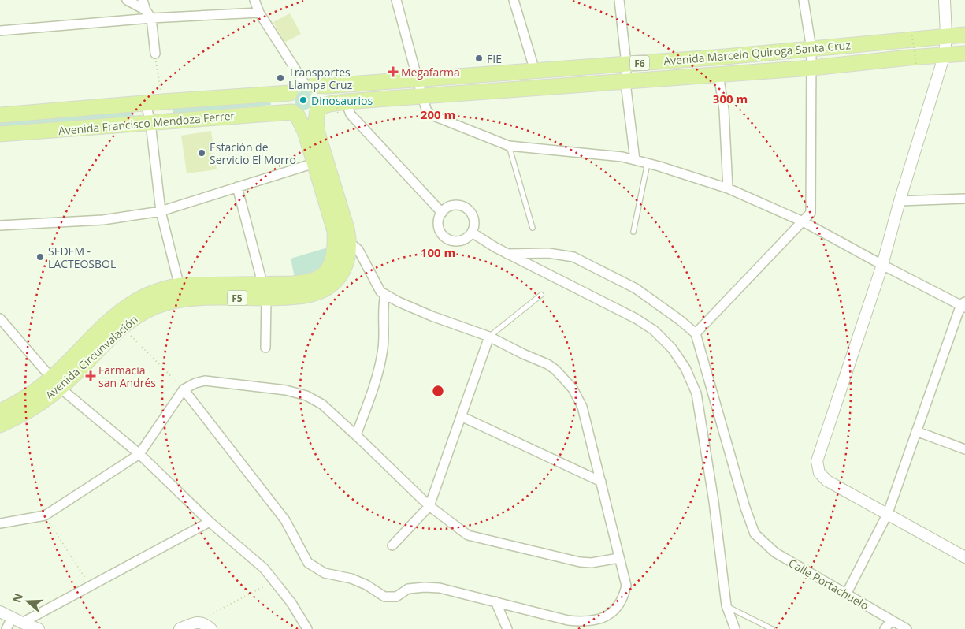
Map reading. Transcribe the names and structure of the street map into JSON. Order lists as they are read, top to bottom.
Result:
{
  "streets": {
    "highway": [
      "Avenida Marcelo Quiroga Santa Cruz",
      "F6",
      "Avenida Francisco Mendoza Ferrer",
      "F5",
      "Avenida Circunvalación"
    ],
    "street": ["Calle Portachuelo"]
  },
  "crossings": [
    ["Avenida Marcelo Quiroga Santa Cruz", "Avenida Francisco Mendoza Ferrer"],
    ["Avenida Marcelo Quiroga Santa Cruz", "F5"],
    ["Avenida Marcelo Quiroga Santa Cruz", "Avenida Circunvalación"],
    ["Avenida Francisco Mendoza Ferrer", "F5"],
    ["Avenida Francisco Mendoza Ferrer", "Avenida Circunvalación"],
    ["F5", "Avenida Circunvalación"]
  ],
  "places": {
    "other": [
      "FIE",
      "Transportes Llampa Cruz",
      "Dinosaurios",
      "Estación de Servicio El Morro",
      "SEDEM - LACTEOSBOL"
    ],
    "health": ["Megafarma", "Farmacia san Andrés"]
  },
  "north": "left",
  "rings": ["300 m", "200 m", "100 m"]
}
